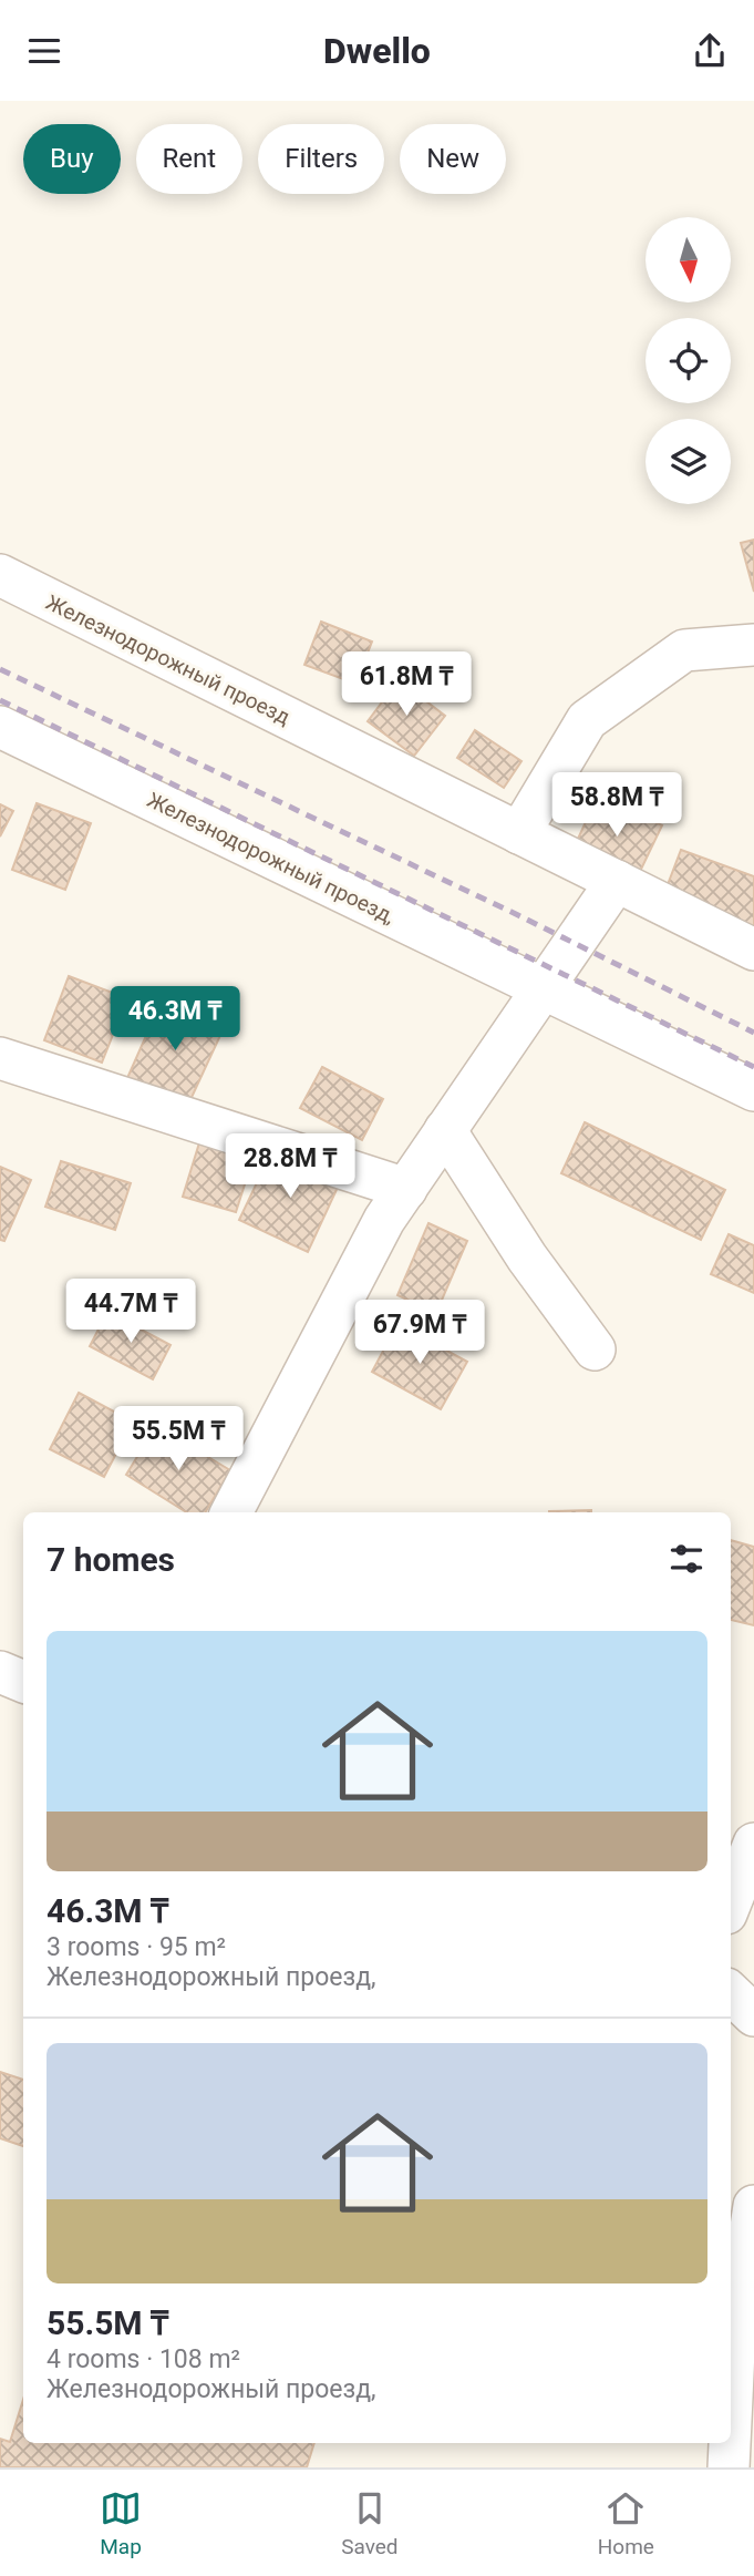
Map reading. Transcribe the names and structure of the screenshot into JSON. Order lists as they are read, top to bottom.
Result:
{
  "streets": {
    "street": ["Железнодорожный проезд", "Железнодорожный проезд,"]
  },
  "north": "bottom",
  "page": {
    "header": "Dwello",
    "chip": [
      "Buy",
      "Rent",
      "Filters",
      "New"
    ],
    "price": [
      "61.8M ₸",
      "58.8M ₸",
      "46.3M ₸",
      "28.8M ₸",
      "44.7M ₸",
      "67.9M ₸",
      "55.5M ₸"
    ],
    "heading": "7 homes",
    "list": [
      {
        "name": "46.3M ₸",
        "note": "3 rooms · 95 m² · Железнодорожный проезд,"
      },
      {
        "name": "55.5M ₸",
        "note": "4 rooms · 108 m² · Железнодорожный проезд,"
      }
    ],
    "tabs": ["Map", "Saved", "Home"]
  }
}
